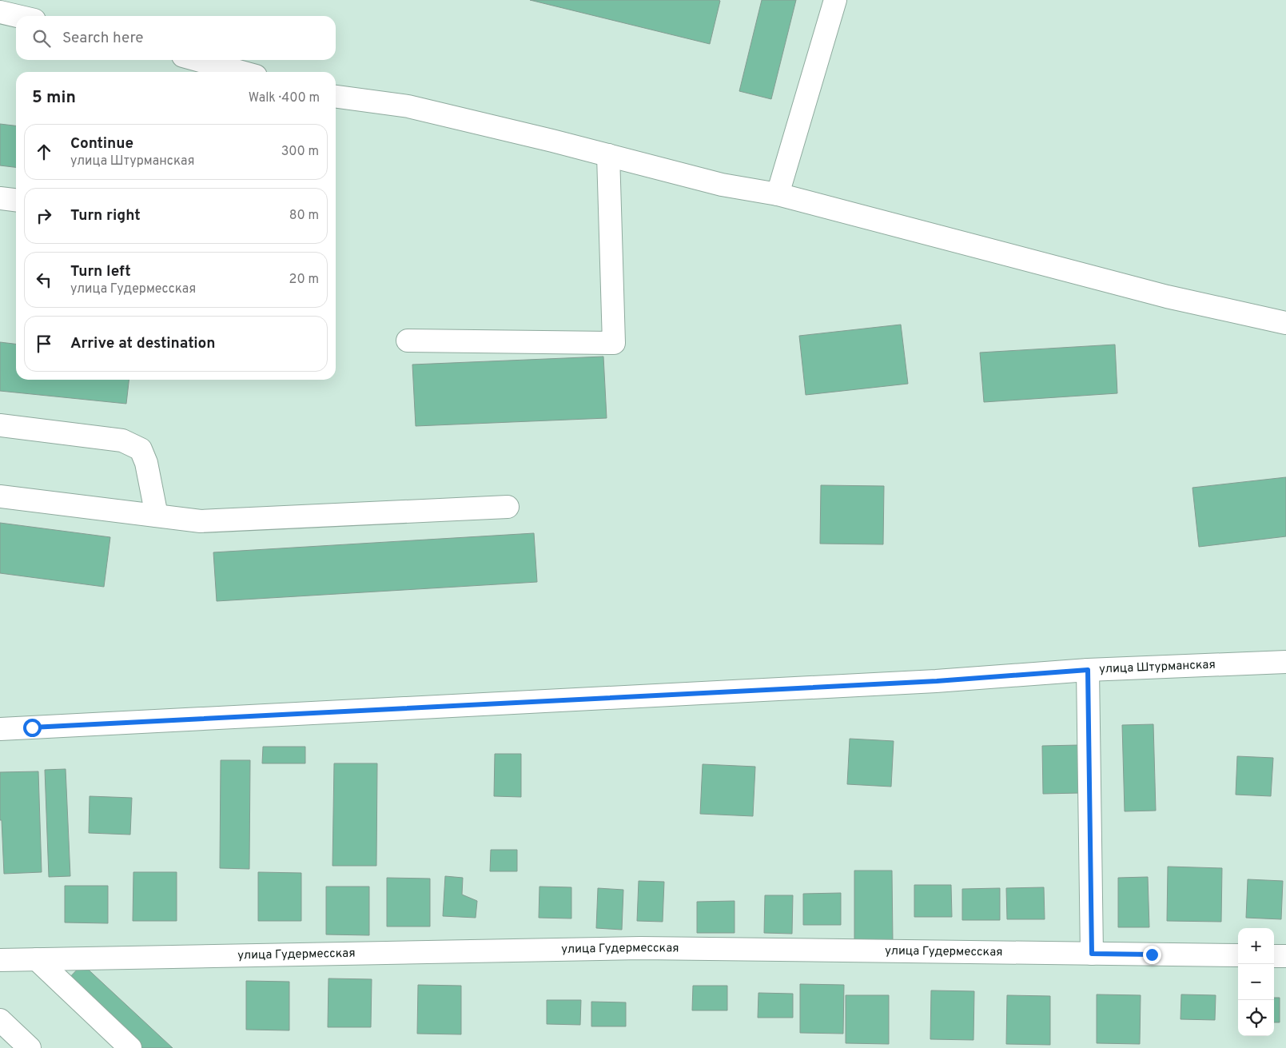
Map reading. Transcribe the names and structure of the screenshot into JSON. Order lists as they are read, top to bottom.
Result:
{
  "streets": {
    "street": ["улица Штурманская", "улица Гудермесская"]
  },
  "page": {
    "search": "Search here",
    "heading": ["5 min", "Walk · 400 m"],
    "list": [
      ["Continue", "улица Штурманская", "300 m"],
      ["Turn right", "80 m"],
      ["Turn left", "улица Гудермесская", "20 m"],
      "Arrive at destination"
    ],
    "map_buttons": ["+", "−"]
  }
}
